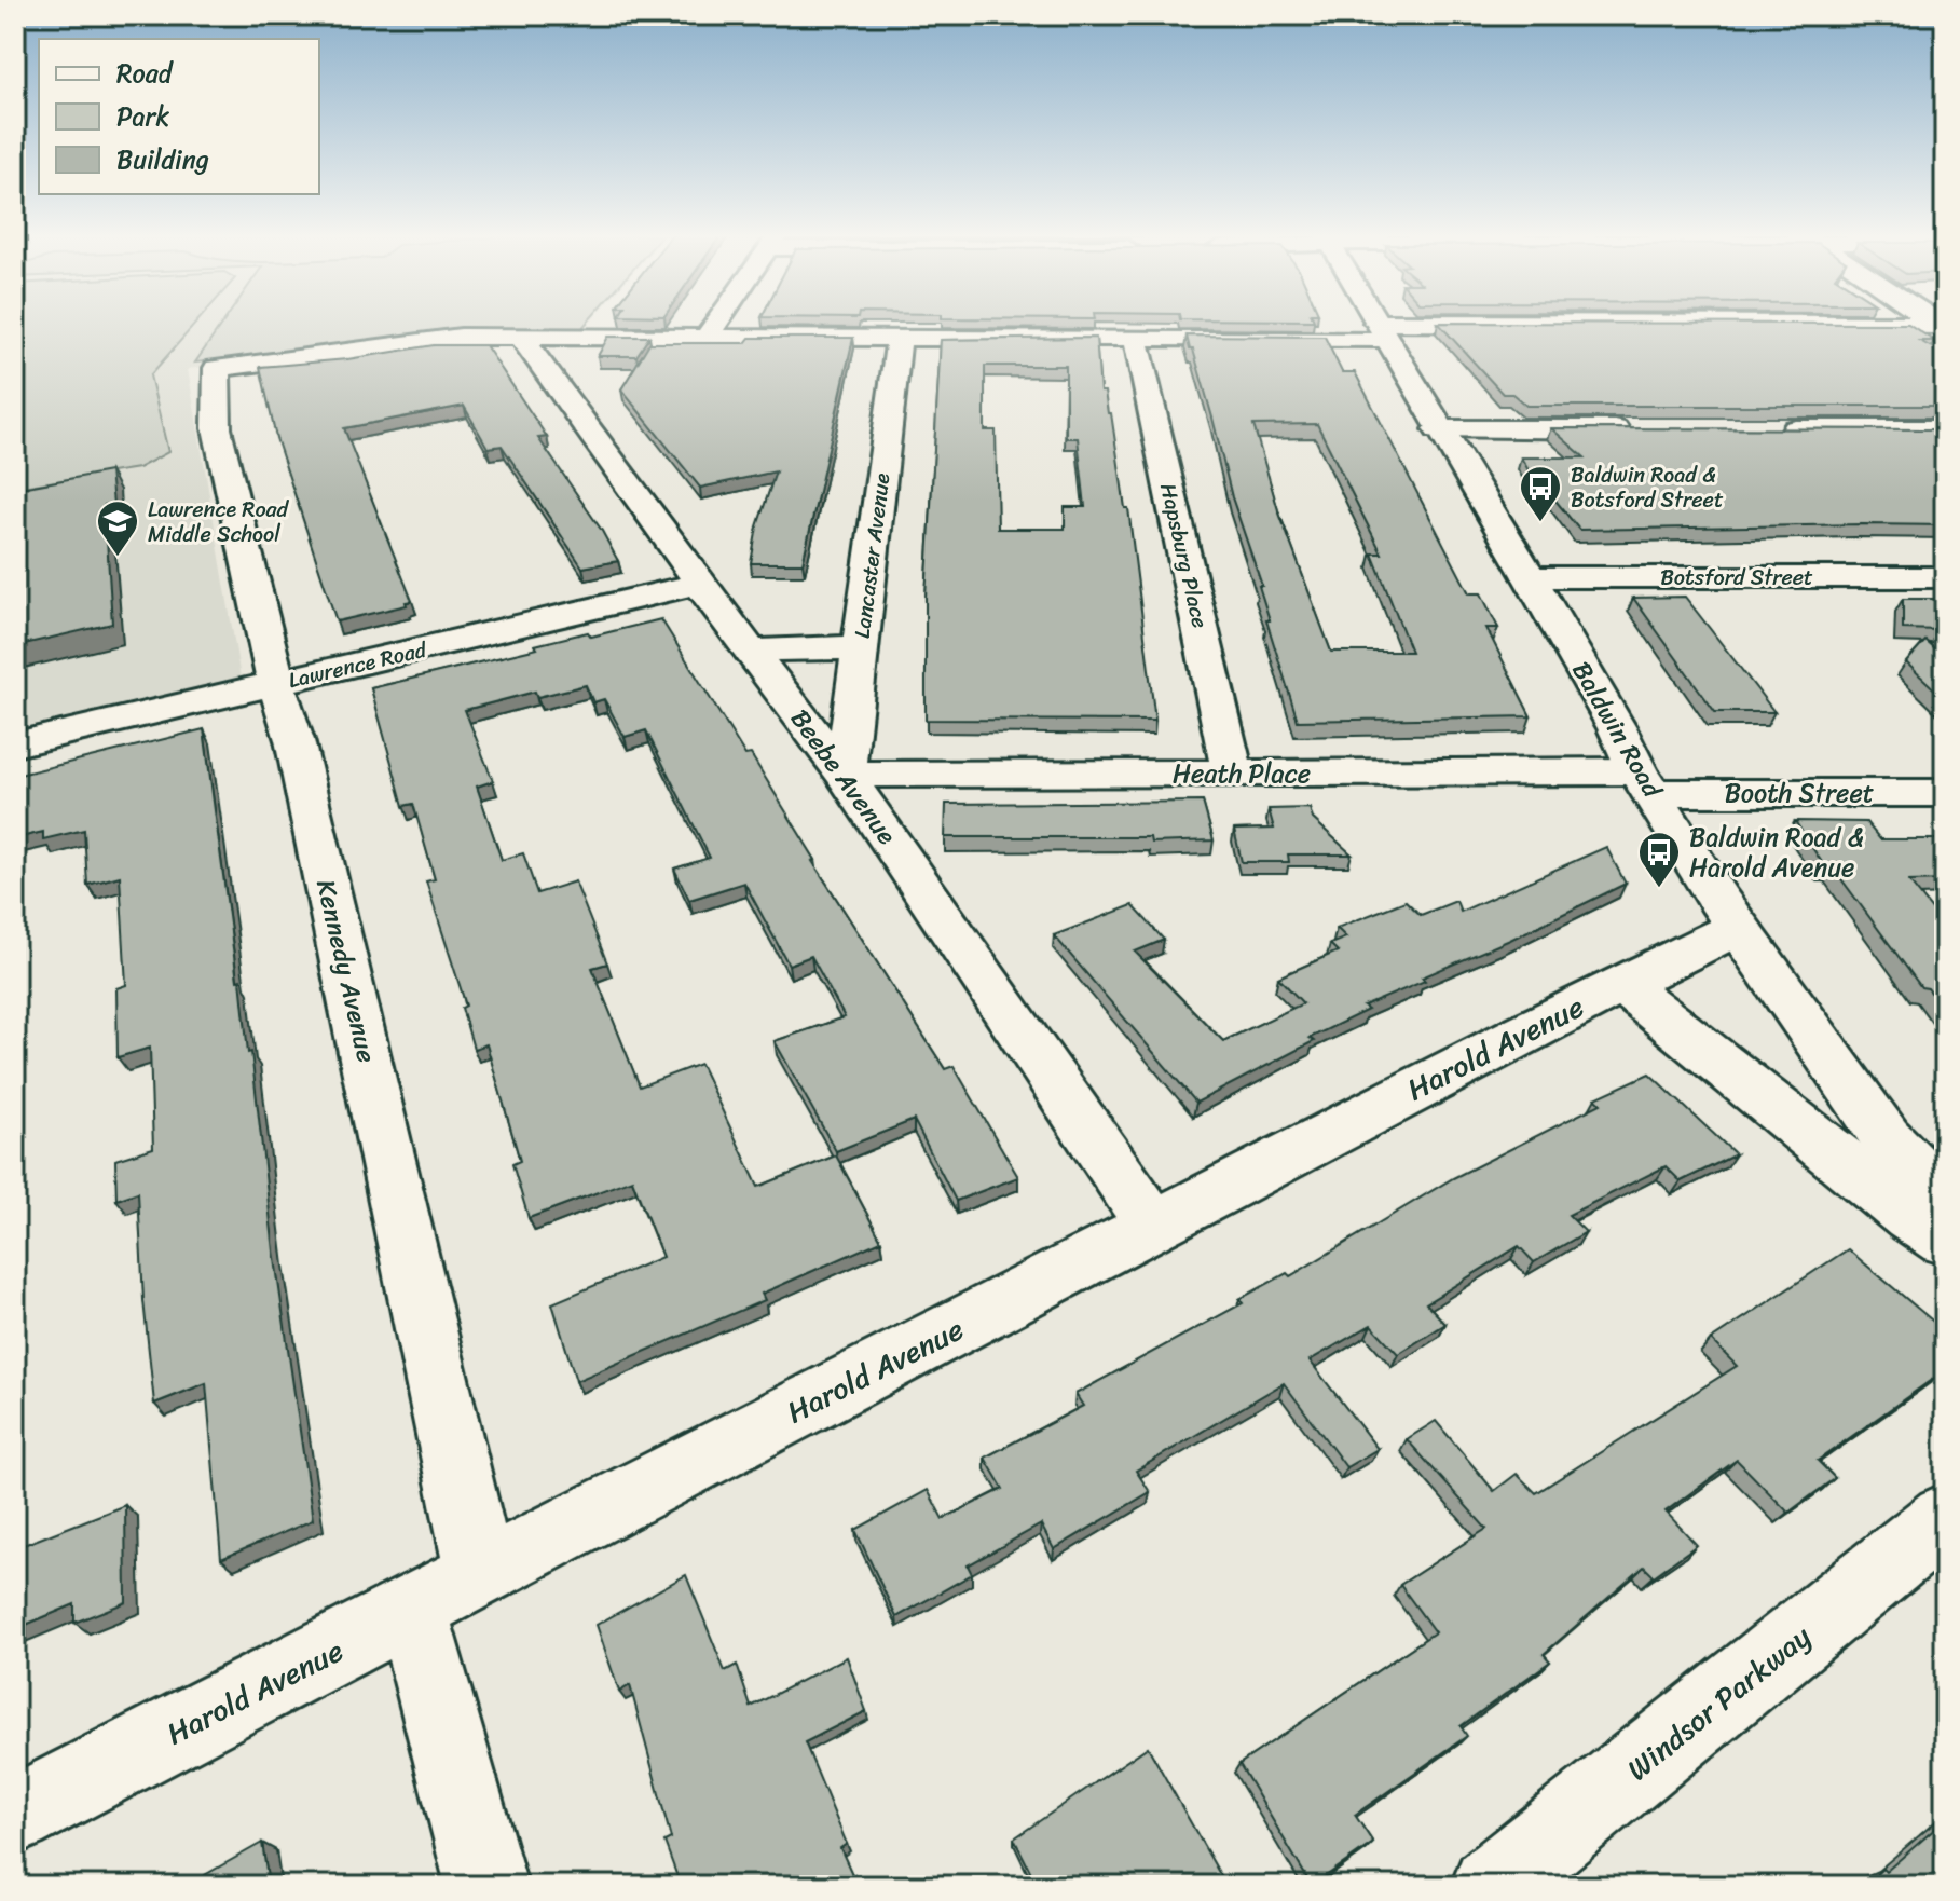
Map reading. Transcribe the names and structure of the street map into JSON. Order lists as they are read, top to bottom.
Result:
{
  "streets": {
    "street": [
      "Lancaster Avenue",
      "Hapsburg Place",
      "Botsford Street",
      "Lawrence Road",
      "Baldwin Road",
      "Heath Place",
      "Beebe Avenue",
      "Booth Street",
      "Kennedy Avenue",
      "Harold Avenue",
      "Windsor Parkway"
    ]
  },
  "crossings": [
    ["Lancaster Avenue", "Heath Place"],
    ["Lancaster Avenue", "Beebe Avenue"],
    ["Hapsburg Place", "Heath Place"],
    ["Botsford Street", "Baldwin Road"],
    ["Lawrence Road", "Beebe Avenue"],
    ["Lawrence Road", "Kennedy Avenue"],
    ["Baldwin Road", "Heath Place"],
    ["Baldwin Road", "Booth Street"],
    ["Baldwin Road", "Harold Avenue"],
    ["Heath Place", "Beebe Avenue"],
    ["Heath Place", "Booth Street"],
    ["Beebe Avenue", "Kennedy Avenue"],
    ["Beebe Avenue", "Harold Avenue"],
    ["Kennedy Avenue", "Harold Avenue"]
  ],
  "places": {
    "bus stop": ["Baldwin Road & Botsford Street", "Baldwin Road & Harold Avenue"],
    "school or university": ["Lawrence Road Middle School"]
  },
  "legend": ["Road", "Park", "Building"]
}
